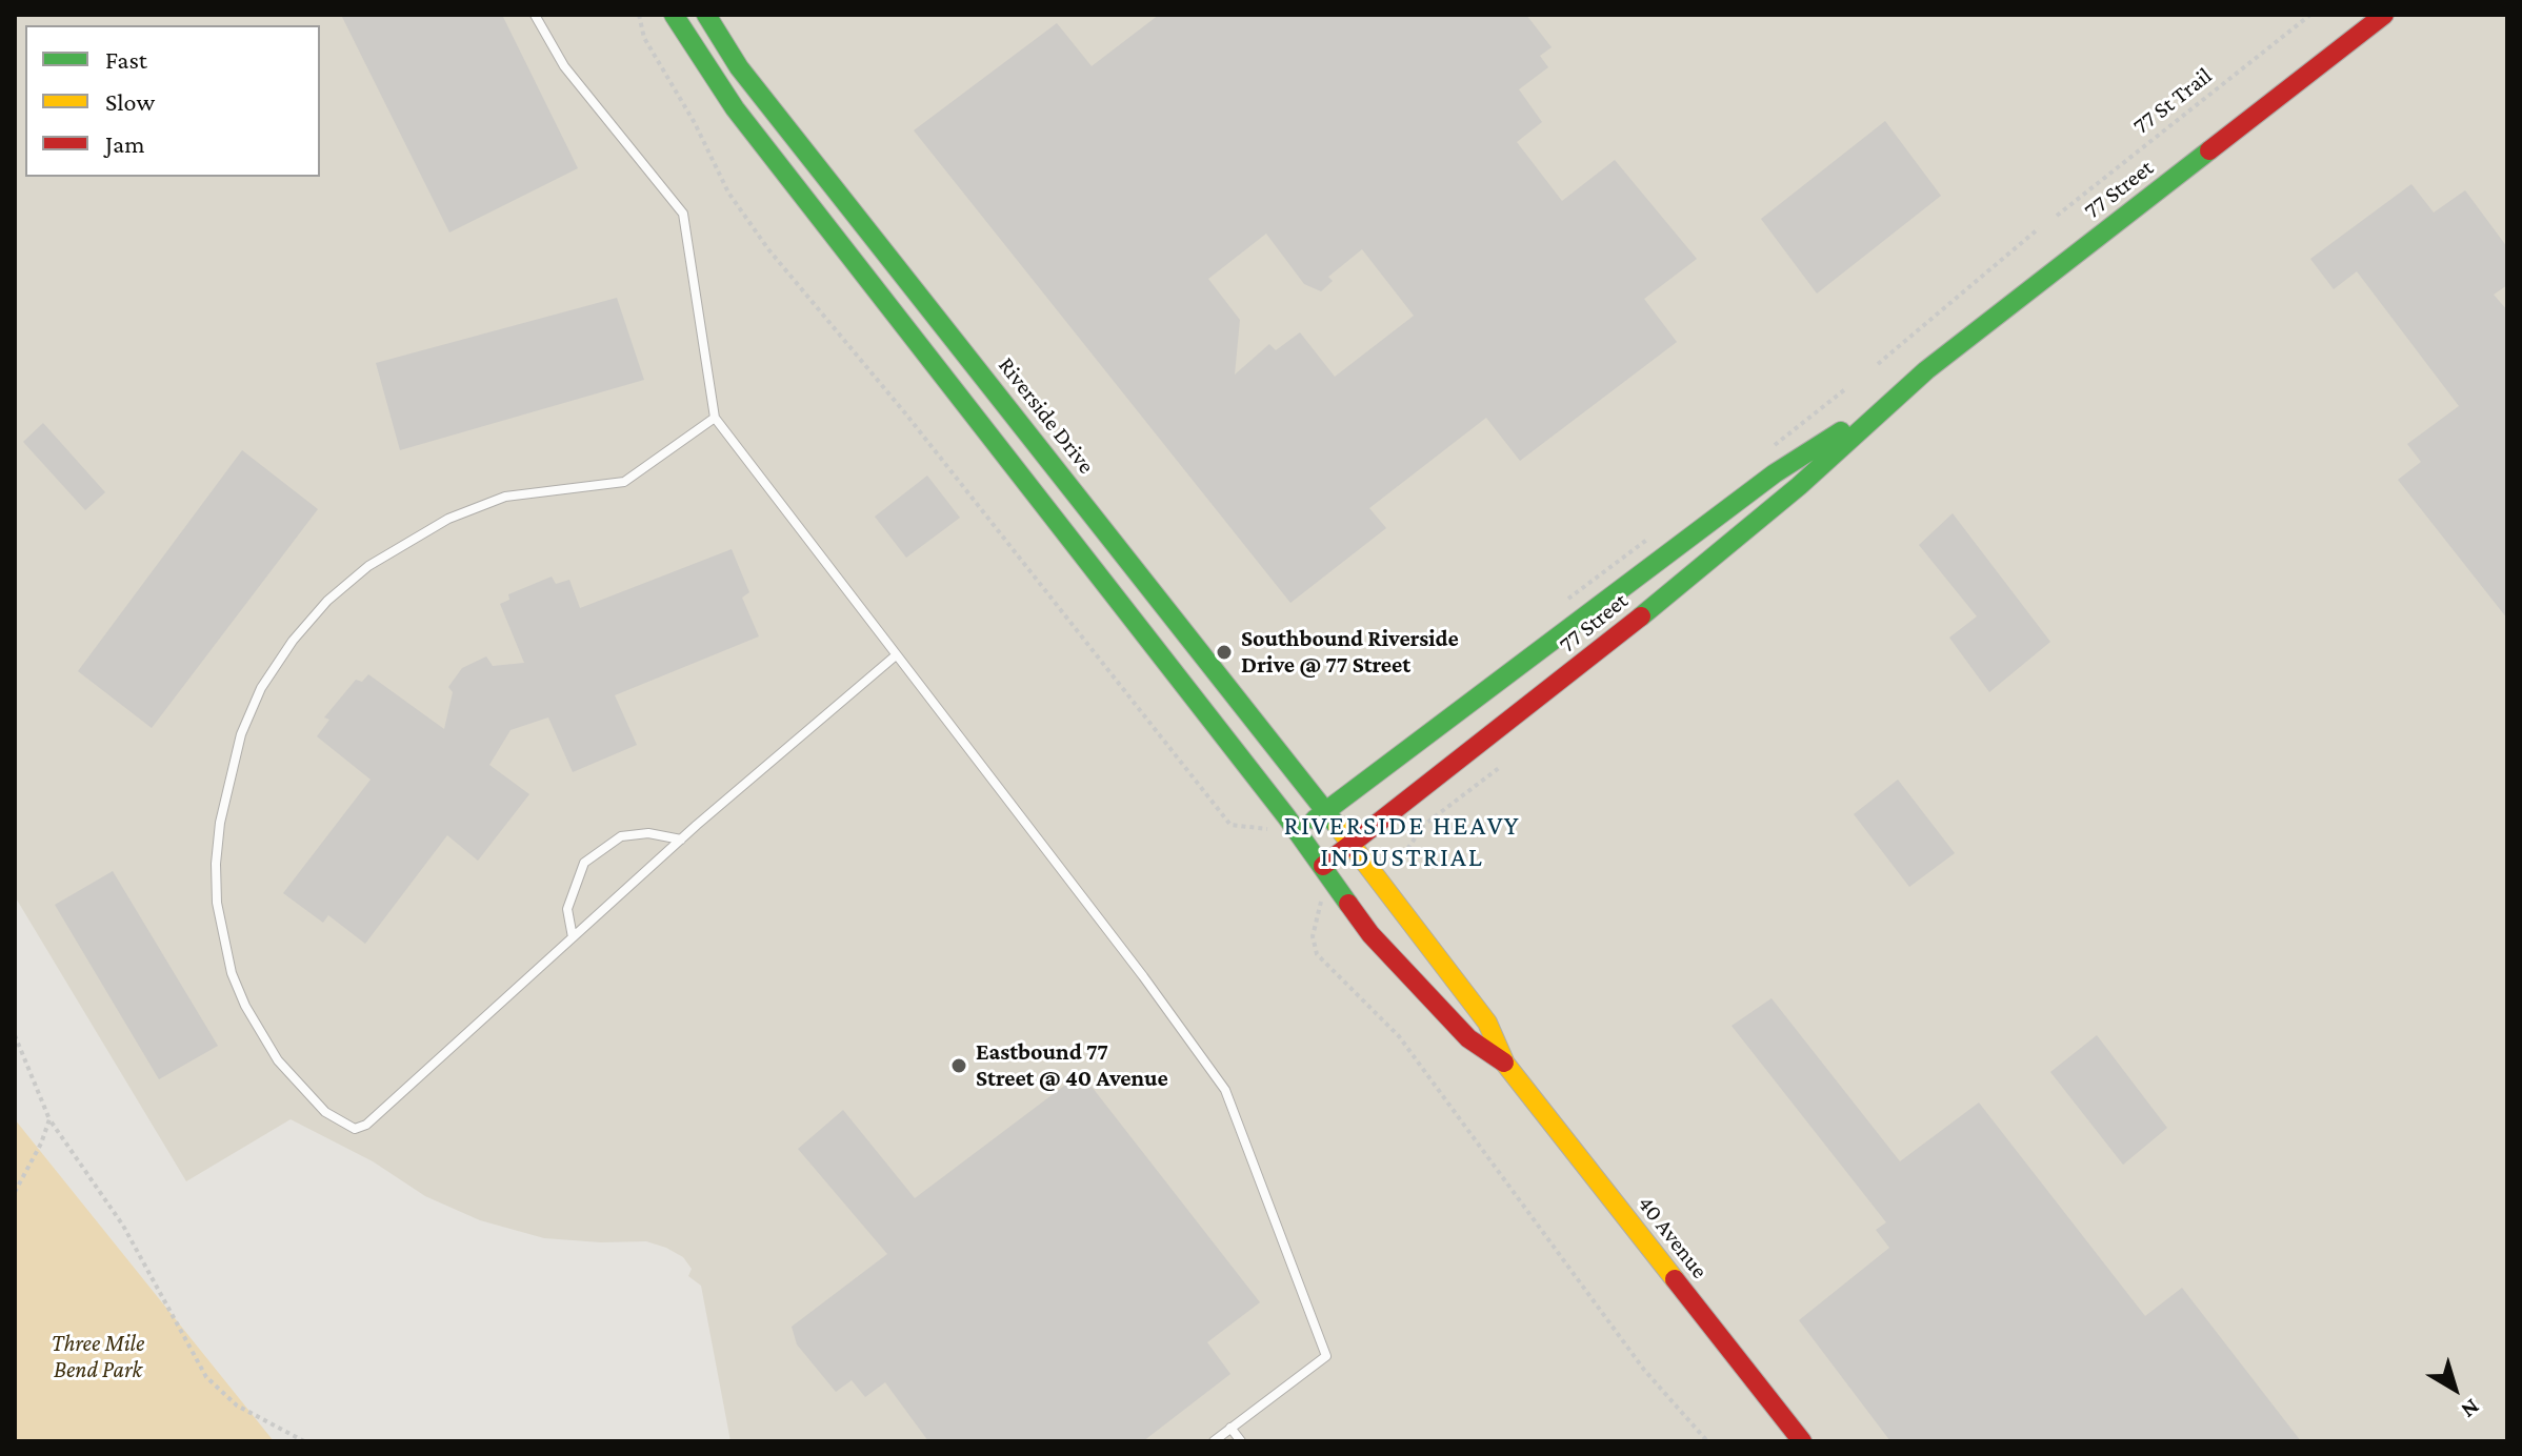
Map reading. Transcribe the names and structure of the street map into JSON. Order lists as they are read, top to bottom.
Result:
{
  "streets": {
    "main road": ["77 Street", "Riverside Drive", "40 Avenue"],
    "path": ["77 St Trail"]
  },
  "crossings": [
    ["77 Street", "Riverside Drive"],
    ["77 Street", "40 Avenue"],
    ["Riverside Drive", "40 Avenue"]
  ],
  "districts": ["RIVERSIDE HEAVY INDUSTRIAL"],
  "parks": ["Three Mile Bend Park"],
  "places": ["Southbound Riverside Drive @ 77 Street", "Eastbound 77 Street @ 40 Avenue"],
  "legend": ["Fast", "Slow", "Jam"],
  "north": "bottom right"
}
